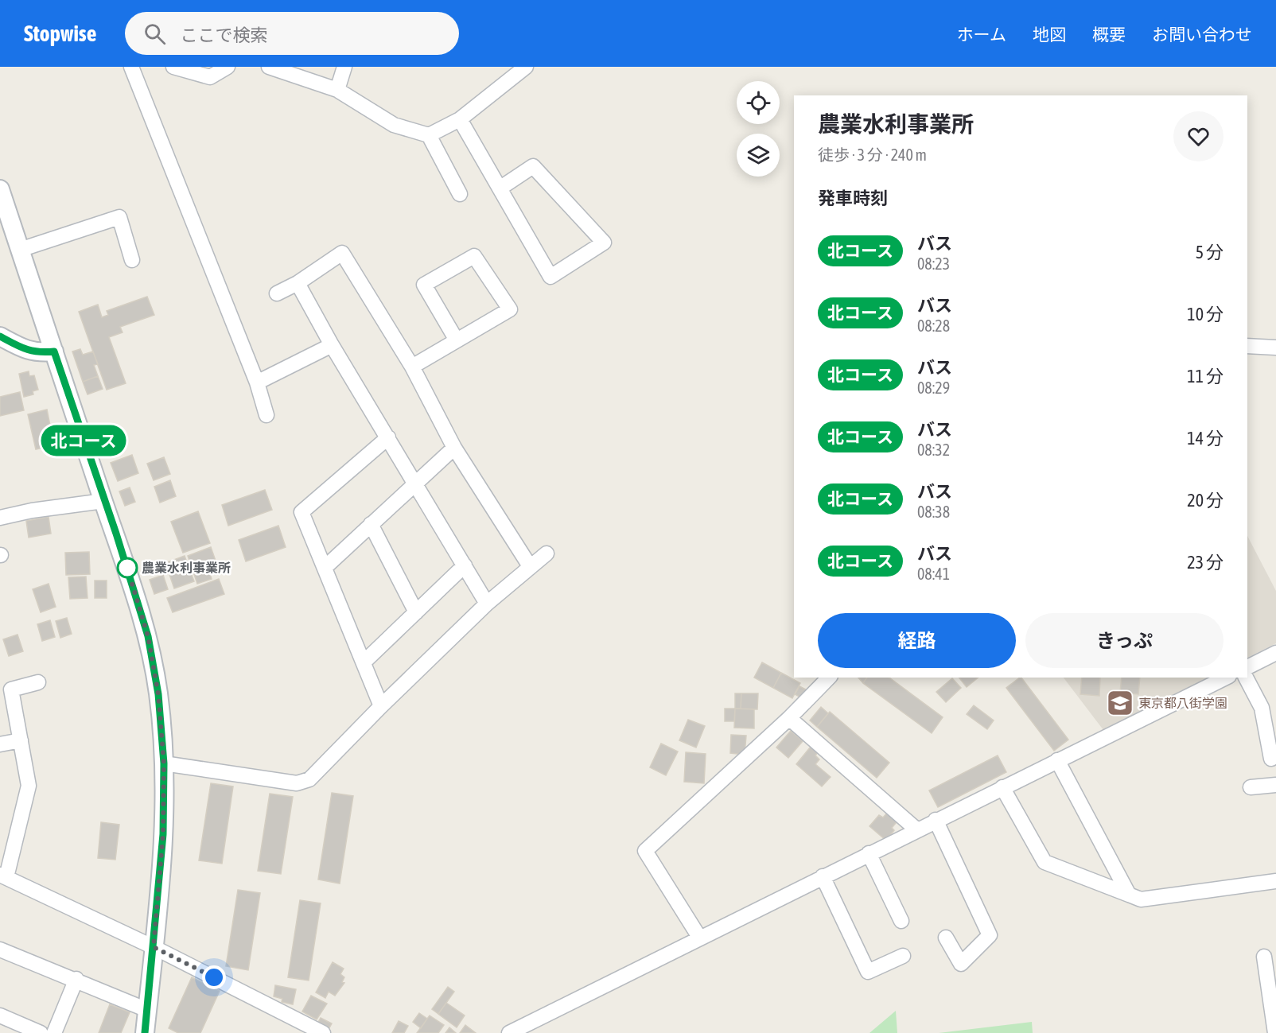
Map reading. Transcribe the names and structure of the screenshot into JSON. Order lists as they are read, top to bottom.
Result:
{
  "places": {
    "other": ["農業水利事業所"],
    "school or university": ["東京都八街学園"]
  },
  "lines": ["bus line 北コース"],
  "page": {
    "header": "Stopwise",
    "search": "ここで検索",
    "nav": [
      "ホーム",
      "地図",
      "概要",
      "お問い合わせ"
    ],
    "on_map": "北コース",
    "heading": [
      ["農業水利事業所", "徒歩 · 3 分 · 240 m"],
      "発車時刻"
    ],
    "list": [
      {
        "mark": "北コース",
        "name": "バス",
        "note": "08:23",
        "value": "5 分"
      },
      {
        "mark": "北コース",
        "name": "バス",
        "note": "08:28",
        "value": "10 分"
      },
      {
        "mark": "北コース",
        "name": "バス",
        "note": "08:29",
        "value": "11 分"
      },
      {
        "mark": "北コース",
        "name": "バス",
        "note": "08:32",
        "value": "14 分"
      },
      {
        "mark": "北コース",
        "name": "バス",
        "note": "08:38",
        "value": "20 分"
      },
      {
        "mark": "北コース",
        "name": "バス",
        "note": "08:41",
        "value": "23 分"
      }
    ],
    "buttons": ["経路", "きっぷ"]
  }
}
